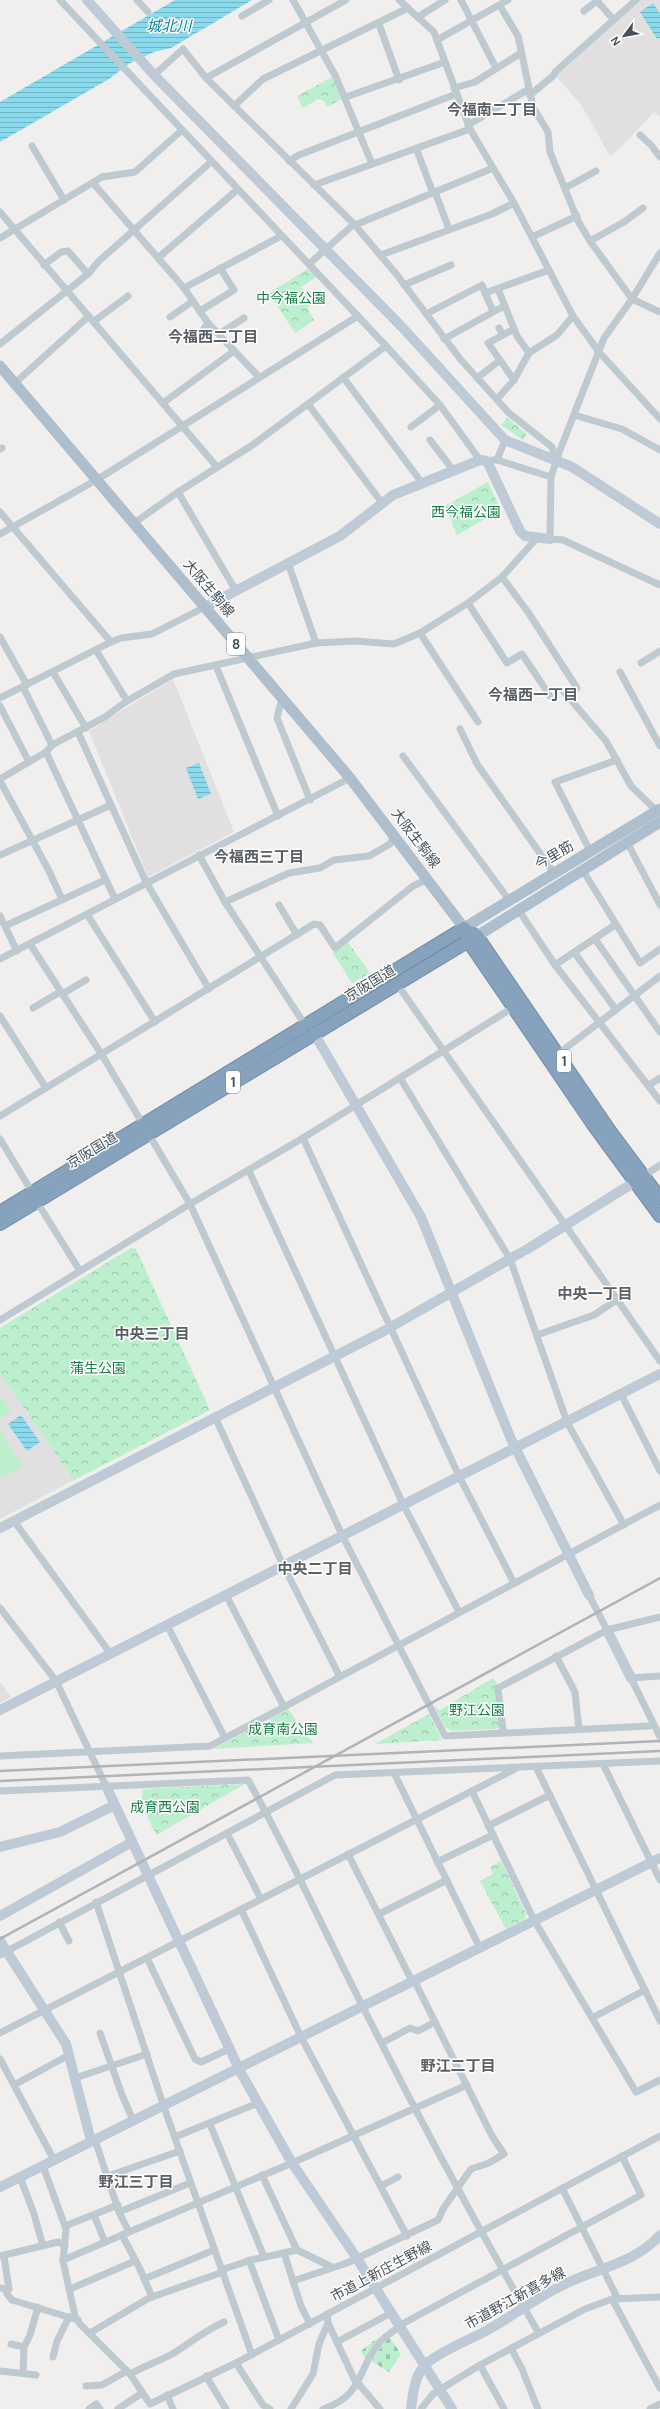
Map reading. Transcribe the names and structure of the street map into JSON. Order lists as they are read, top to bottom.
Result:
{
  "streets": {
    "highway": ["京阪国道", "1"],
    "main road": ["大阪生駒線", "8", "今里筋"],
    "street": ["市道上新庄生野線", "市道野江新喜多線"]
  },
  "crossings": [
    ["大阪生駒線", "今里筋"],
    ["大阪生駒線", "京阪国道"],
    ["大阪生駒線", "1"],
    ["今里筋", "京阪国道"],
    ["今里筋", "1"],
    ["京阪国道", "1"]
  ],
  "districts": [
    "今福南二丁目",
    "今福西二丁目",
    "今福西一丁目",
    "今福西三丁目",
    "中央一丁目",
    "中央三丁目",
    "中央二丁目",
    "野江二丁目",
    "野江三丁目"
  ],
  "water": ["城北川"],
  "parks": [
    "中今福公園",
    "西今福公園",
    "蒲生公園",
    "野江公園",
    "成育南公園",
    "成育西公園"
  ],
  "north": "bottom left"
}
